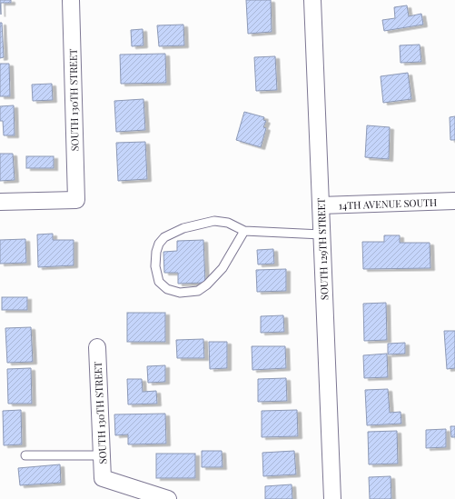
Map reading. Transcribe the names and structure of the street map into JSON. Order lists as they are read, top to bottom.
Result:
{
  "streets": {
    "street": ["SOUTH 130TH STREET", "14TH AVENUE SOUTH", "SOUTH 129TH STREET"]
  },
  "crossings": [
    ["14TH AVENUE SOUTH", "SOUTH 129TH STREET"]
  ]
}
